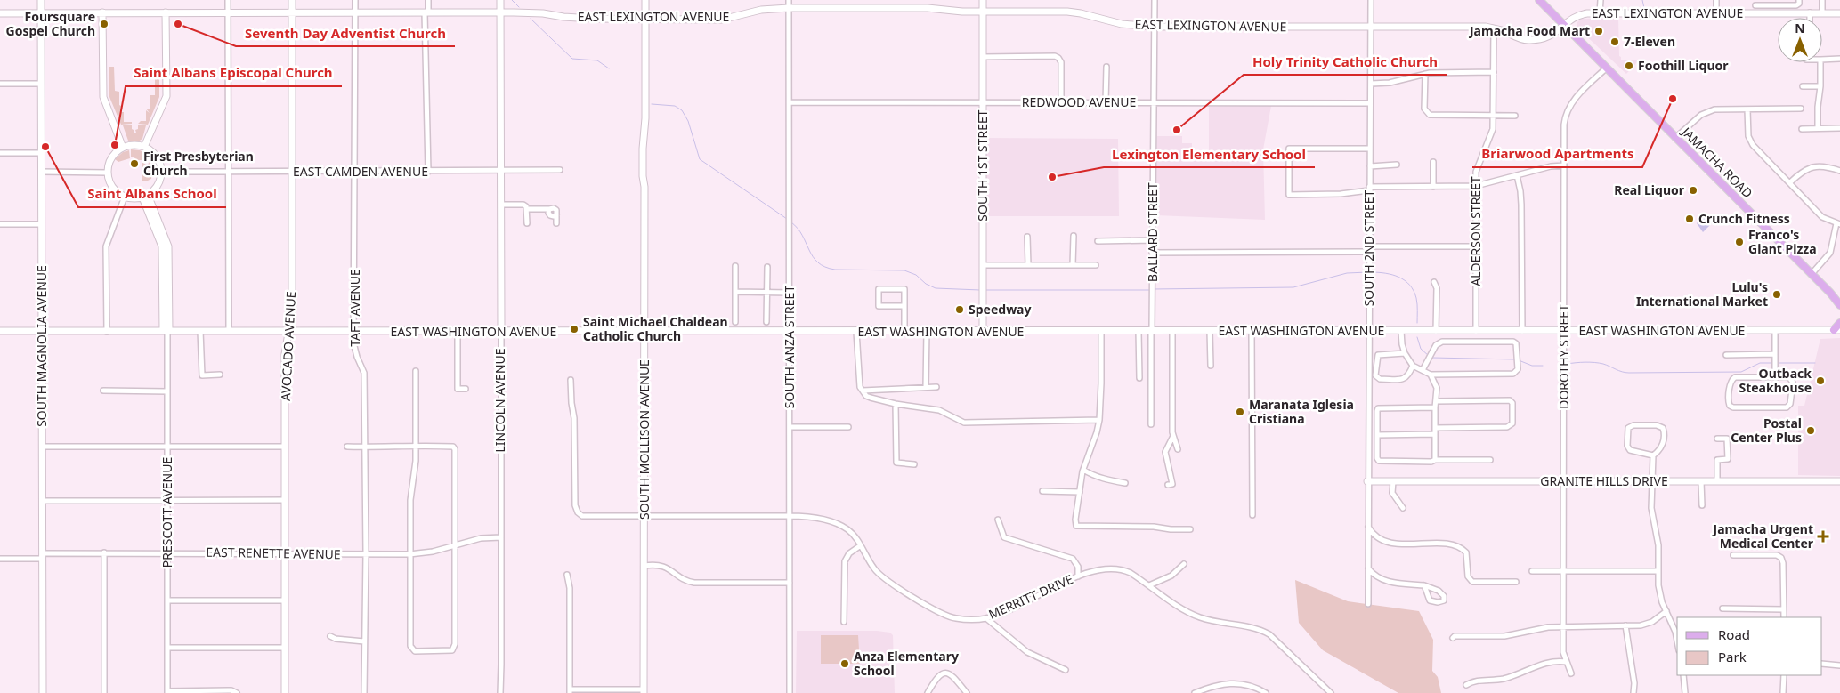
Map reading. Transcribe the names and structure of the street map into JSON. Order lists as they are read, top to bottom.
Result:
{
  "streets": {
    "main road": [
      "EAST LEXINGTON AVENUE",
      "JAMACHA ROAD",
      "SOUTH 1ST STREET",
      "EAST WASHINGTON AVENUE",
      "SOUTH MAGNOLIA AVENUE",
      "AVOCADO AVENUE",
      "LINCOLN AVENUE",
      "SOUTH MOLLISON AVENUE",
      "GRANITE HILLS DRIVE",
      "PRESCOTT AVENUE"
    ],
    "street": [
      "REDWOOD AVENUE",
      "EAST CAMDEN AVENUE",
      "ALDERSON STREET",
      "BALLARD STREET",
      "SOUTH 2ND STREET",
      "TAFT AVENUE",
      "SOUTH ANZA STREET",
      "DOROTHY STREET",
      "EAST RENETTE AVENUE",
      "MERRITT DRIVE"
    ]
  },
  "crossings": [
    ["EAST LEXINGTON AVENUE", "JAMACHA ROAD"],
    ["EAST LEXINGTON AVENUE", "SOUTH 1ST STREET"],
    ["EAST LEXINGTON AVENUE", "ALDERSON STREET"],
    ["EAST LEXINGTON AVENUE", "BALLARD STREET"],
    ["EAST LEXINGTON AVENUE", "SOUTH 2ND STREET"],
    ["EAST LEXINGTON AVENUE", "TAFT AVENUE"],
    ["EAST LEXINGTON AVENUE", "SOUTH MAGNOLIA AVENUE"],
    ["EAST LEXINGTON AVENUE", "AVOCADO AVENUE"],
    ["EAST LEXINGTON AVENUE", "SOUTH ANZA STREET"],
    ["EAST LEXINGTON AVENUE", "LINCOLN AVENUE"],
    ["EAST LEXINGTON AVENUE", "SOUTH MOLLISON AVENUE"],
    ["REDWOOD AVENUE", "SOUTH 1ST STREET"],
    ["REDWOOD AVENUE", "BALLARD STREET"],
    ["REDWOOD AVENUE", "SOUTH 2ND STREET"],
    ["REDWOOD AVENUE", "SOUTH ANZA STREET"],
    ["JAMACHA ROAD", "DOROTHY STREET"],
    ["SOUTH 1ST STREET", "EAST WASHINGTON AVENUE"],
    ["EAST CAMDEN AVENUE", "TAFT AVENUE"],
    ["EAST CAMDEN AVENUE", "AVOCADO AVENUE"],
    ["EAST CAMDEN AVENUE", "LINCOLN AVENUE"],
    ["EAST CAMDEN AVENUE", "PRESCOTT AVENUE"],
    ["ALDERSON STREET", "EAST WASHINGTON AVENUE"],
    ["BALLARD STREET", "EAST WASHINGTON AVENUE"],
    ["SOUTH 2ND STREET", "EAST WASHINGTON AVENUE"],
    ["SOUTH 2ND STREET", "GRANITE HILLS DRIVE"],
    ["TAFT AVENUE", "EAST WASHINGTON AVENUE"],
    ["TAFT AVENUE", "EAST RENETTE AVENUE"],
    ["EAST WASHINGTON AVENUE", "SOUTH MAGNOLIA AVENUE"],
    ["EAST WASHINGTON AVENUE", "AVOCADO AVENUE"],
    ["EAST WASHINGTON AVENUE", "SOUTH ANZA STREET"],
    ["EAST WASHINGTON AVENUE", "DOROTHY STREET"],
    ["EAST WASHINGTON AVENUE", "LINCOLN AVENUE"],
    ["EAST WASHINGTON AVENUE", "SOUTH MOLLISON AVENUE"],
    ["EAST WASHINGTON AVENUE", "PRESCOTT AVENUE"],
    ["SOUTH MAGNOLIA AVENUE", "EAST RENETTE AVENUE"],
    ["AVOCADO AVENUE", "EAST RENETTE AVENUE"],
    ["SOUTH ANZA STREET", "MERRITT DRIVE"],
    ["DOROTHY STREET", "GRANITE HILLS DRIVE"],
    ["LINCOLN AVENUE", "EAST RENETTE AVENUE"],
    ["SOUTH MOLLISON AVENUE", "MERRITT DRIVE"],
    ["PRESCOTT AVENUE", "EAST RENETTE AVENUE"]
  ],
  "places": {
    "other": [
      "Foursquare Gospel Church",
      "Seventh Day Adventist Church",
      "Jamacha Food Mart",
      "7-Eleven",
      "Foothill Liquor",
      "Briarwood Apartments",
      "Holy Trinity Catholic Church",
      "Saint Albans Episcopal Church",
      "Saint Albans School",
      "First Presbyterian Church",
      "Lexington Elementary School",
      "Real Liquor",
      "Crunch Fitness",
      "Franco's Giant Pizza",
      "Lulu's International Market",
      "Speedway",
      "Saint Michael Chaldean Catholic Church",
      "Outback Steakhouse",
      "Maranata Iglesia Cristiana",
      "Postal Center Plus",
      "Anza Elementary School"
    ],
    "health": ["Jamacha Urgent Medical Center"]
  },
  "legend": ["Road", "Park"],
  "north": "top"
}
